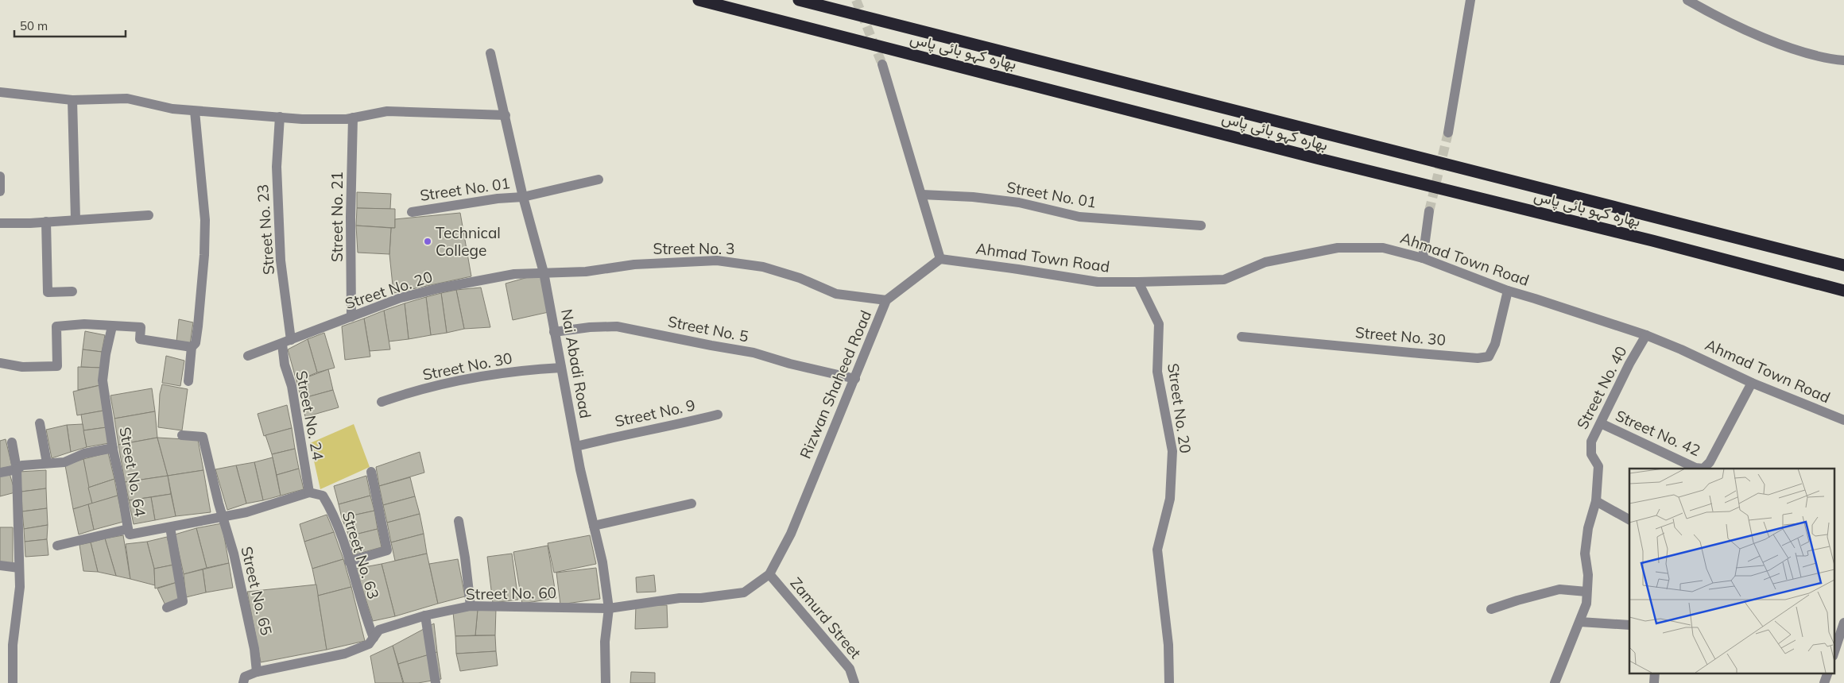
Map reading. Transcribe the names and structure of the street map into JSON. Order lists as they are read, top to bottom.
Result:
{
  "streets": {
    "highway": ["بھارہ کہو بائی پاس"],
    "street": [
      "Street No. 01",
      "Street No. 21",
      "Street No. 23",
      "Street No. 3",
      "Ahmad Town Road",
      "Street No. 20",
      "Street No. 5",
      "Street No. 30",
      "Nai Abadi Road",
      "Rizwan Shaheed Road",
      "Street No. 40",
      "Street No. 9",
      "Street No. 24",
      "Street No. 42",
      "Street No. 64",
      "Street No. 63",
      "Street No. 65",
      "Street No. 60",
      "Zamurd Street"
    ]
  },
  "crossings": [
    ["Street No. 01", "Nai Abadi Road"],
    ["Street No. 21", "Street No. 20"],
    ["Street No. 23", "Street No. 20"],
    ["Street No. 23", "Street No. 24"],
    ["Street No. 3", "Street No. 20"],
    ["Street No. 3", "Nai Abadi Road"],
    ["Street No. 3", "Rizwan Shaheed Road"],
    ["Ahmad Town Road", "Street No. 20"],
    ["Ahmad Town Road", "Street No. 30"],
    ["Ahmad Town Road", "Rizwan Shaheed Road"],
    ["Ahmad Town Road", "Street No. 40"],
    ["Ahmad Town Road", "Street No. 42"],
    ["Street No. 20", "Nai Abadi Road"],
    ["Street No. 20", "Street No. 24"],
    ["Street No. 5", "Nai Abadi Road"],
    ["Street No. 5", "Rizwan Shaheed Road"],
    ["Street No. 30", "Nai Abadi Road"],
    ["Nai Abadi Road", "Rizwan Shaheed Road"],
    ["Nai Abadi Road", "Street No. 9"],
    ["Nai Abadi Road", "Street No. 60"],
    ["Rizwan Shaheed Road", "Street No. 60"],
    ["Rizwan Shaheed Road", "Zamurd Street"],
    ["Street No. 40", "Street No. 42"],
    ["Street No. 24", "Street No. 64"],
    ["Street No. 24", "Street No. 63"],
    ["Street No. 64", "Street No. 63"],
    ["Street No. 64", "Street No. 65"],
    ["Street No. 63", "Street No. 60"],
    ["Street No. 65", "Street No. 60"]
  ],
  "places": ["Technical College"],
  "scale_bar": "50 m"
}
